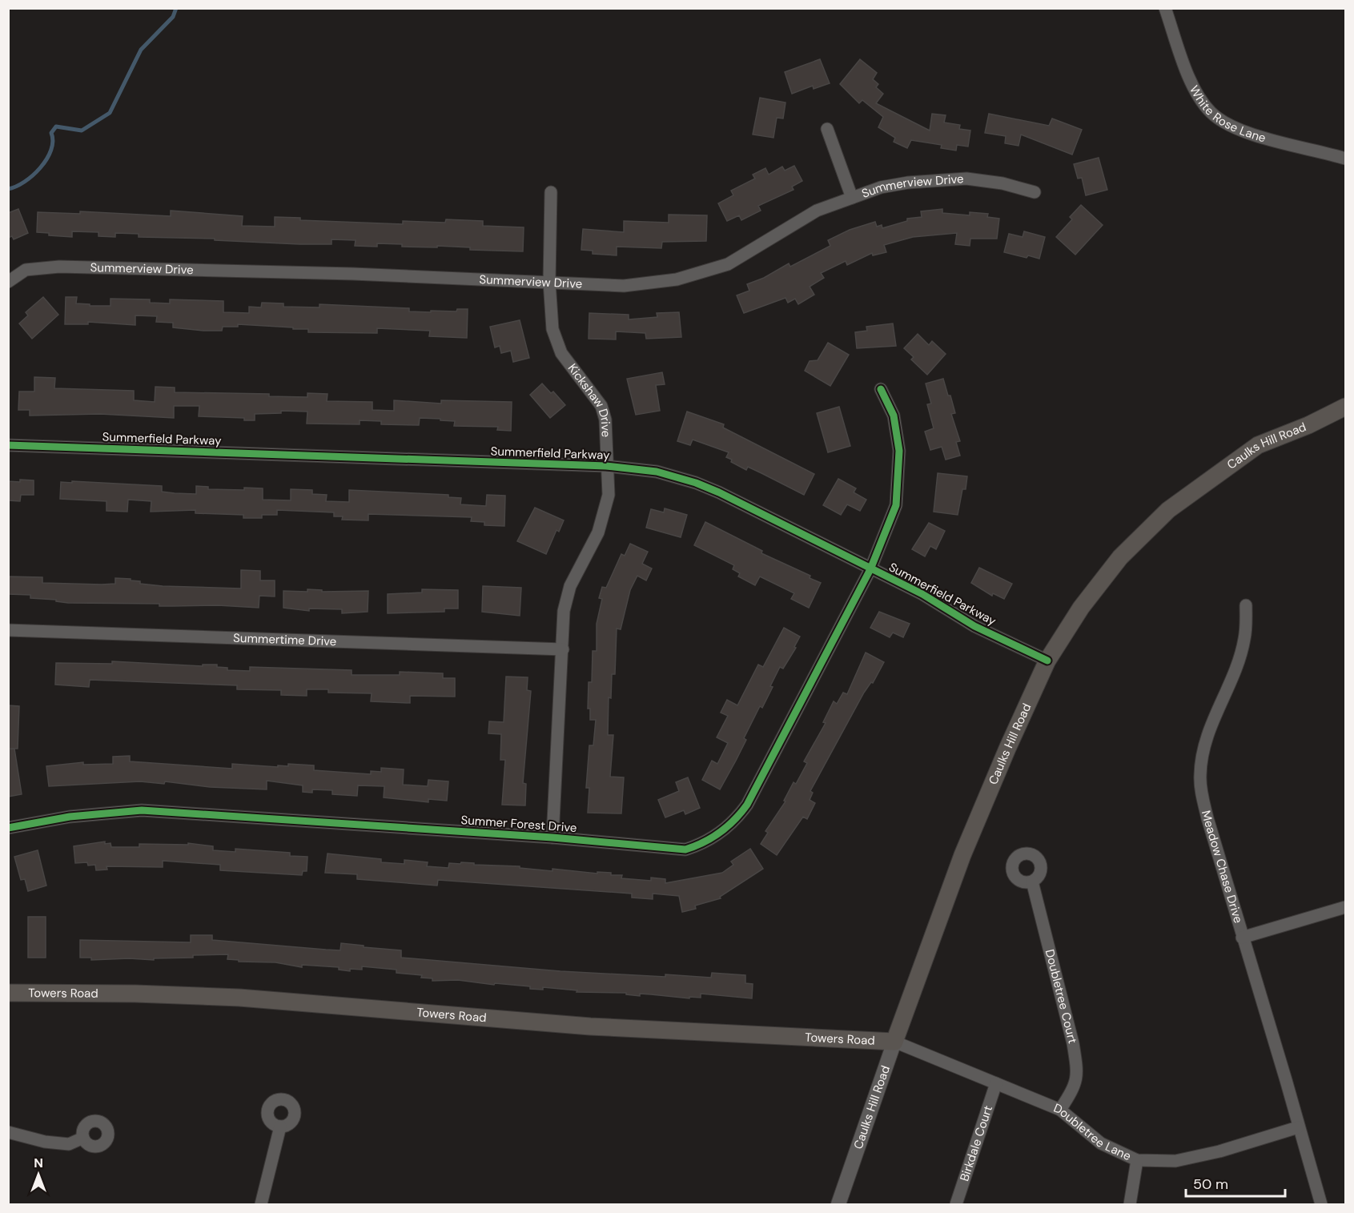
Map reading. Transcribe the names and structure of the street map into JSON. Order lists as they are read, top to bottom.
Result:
{
  "streets": {
    "main road": ["Caulks Hill Road", "Towers Road"],
    "street": [
      "White Rose Lane",
      "Summerview Drive",
      "Kickshaw Drive",
      "Summerfield Parkway",
      "Summertime Drive",
      "Summer Forest Drive",
      "Meadow Chase Drive",
      "Doubletree Court",
      "Doubletree Lane",
      "Birkdale Court"
    ]
  },
  "crossings": [
    ["Summerview Drive", "Kickshaw Drive"],
    ["Kickshaw Drive", "Summerfield Parkway"],
    ["Kickshaw Drive", "Summertime Drive"],
    ["Kickshaw Drive", "Summer Forest Drive"],
    ["Summerfield Parkway", "Caulks Hill Road"],
    ["Summerfield Parkway", "Summer Forest Drive"],
    ["Caulks Hill Road", "Towers Road"],
    ["Caulks Hill Road", "Doubletree Lane"],
    ["Meadow Chase Drive", "Doubletree Lane"],
    ["Towers Road", "Doubletree Lane"],
    ["Doubletree Court", "Doubletree Lane"],
    ["Doubletree Lane", "Birkdale Court"]
  ],
  "scale_bar": "50 m",
  "north": "top"
}
